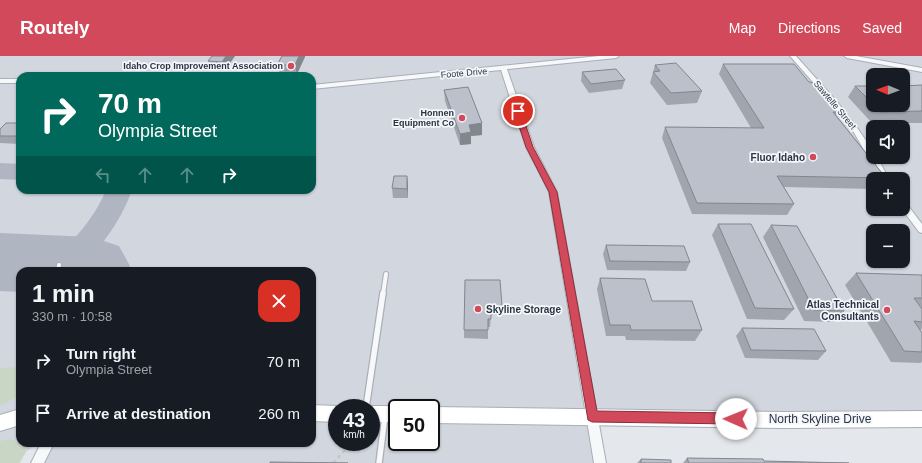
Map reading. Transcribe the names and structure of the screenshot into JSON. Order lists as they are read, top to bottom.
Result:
{
  "streets": {
    "main road": ["North Skyline Drive"],
    "street": ["Foote Drive", "Sawtelle Street"]
  },
  "places": [
    "Idaho Crop Improvement Association",
    "Honnen Equipment Co",
    "Fluor Idaho",
    "Skyline Storage",
    "Atlas Technical Consultants"
  ],
  "north": "left",
  "page": {
    "header": "Routely",
    "nav": ["Map", "Directions", "Saved"],
    "map_buttons": ["+", "−"],
    "turn": ["70 m", "Olympia Street"],
    "heading": ["1 min", "330 m · 10:58"],
    "list": [
      {
        "name": "Turn right",
        "note": "Olympia Street",
        "value": "70 m"
      },
      {
        "name": "Arrive at destination",
        "value": "260 m"
      }
    ],
    "speed": "43 km/h",
    "limit": "50"
  }
}
